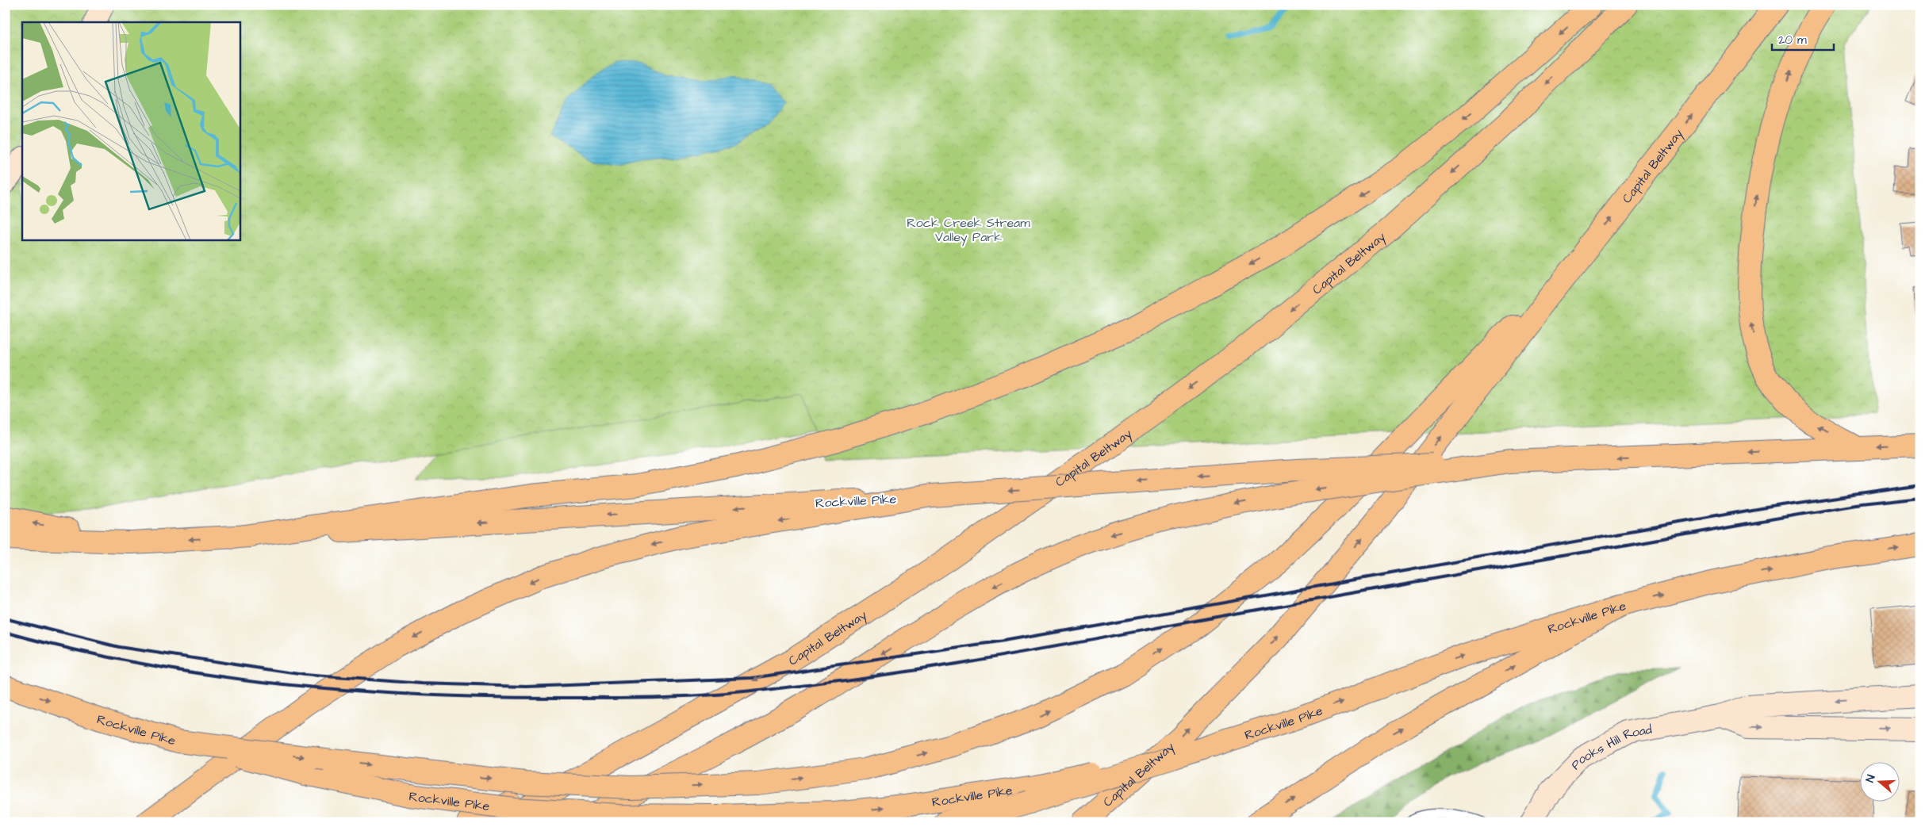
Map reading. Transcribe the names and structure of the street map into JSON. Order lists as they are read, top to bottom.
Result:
{
  "streets": {
    "main road": ["Capital Beltway", "Rockville Pike"],
    "street": ["Pooks Hill Road"]
  },
  "parks": ["Rock Creek Stream Valley Park"],
  "scale_bar": "20 m",
  "north": "left"
}
